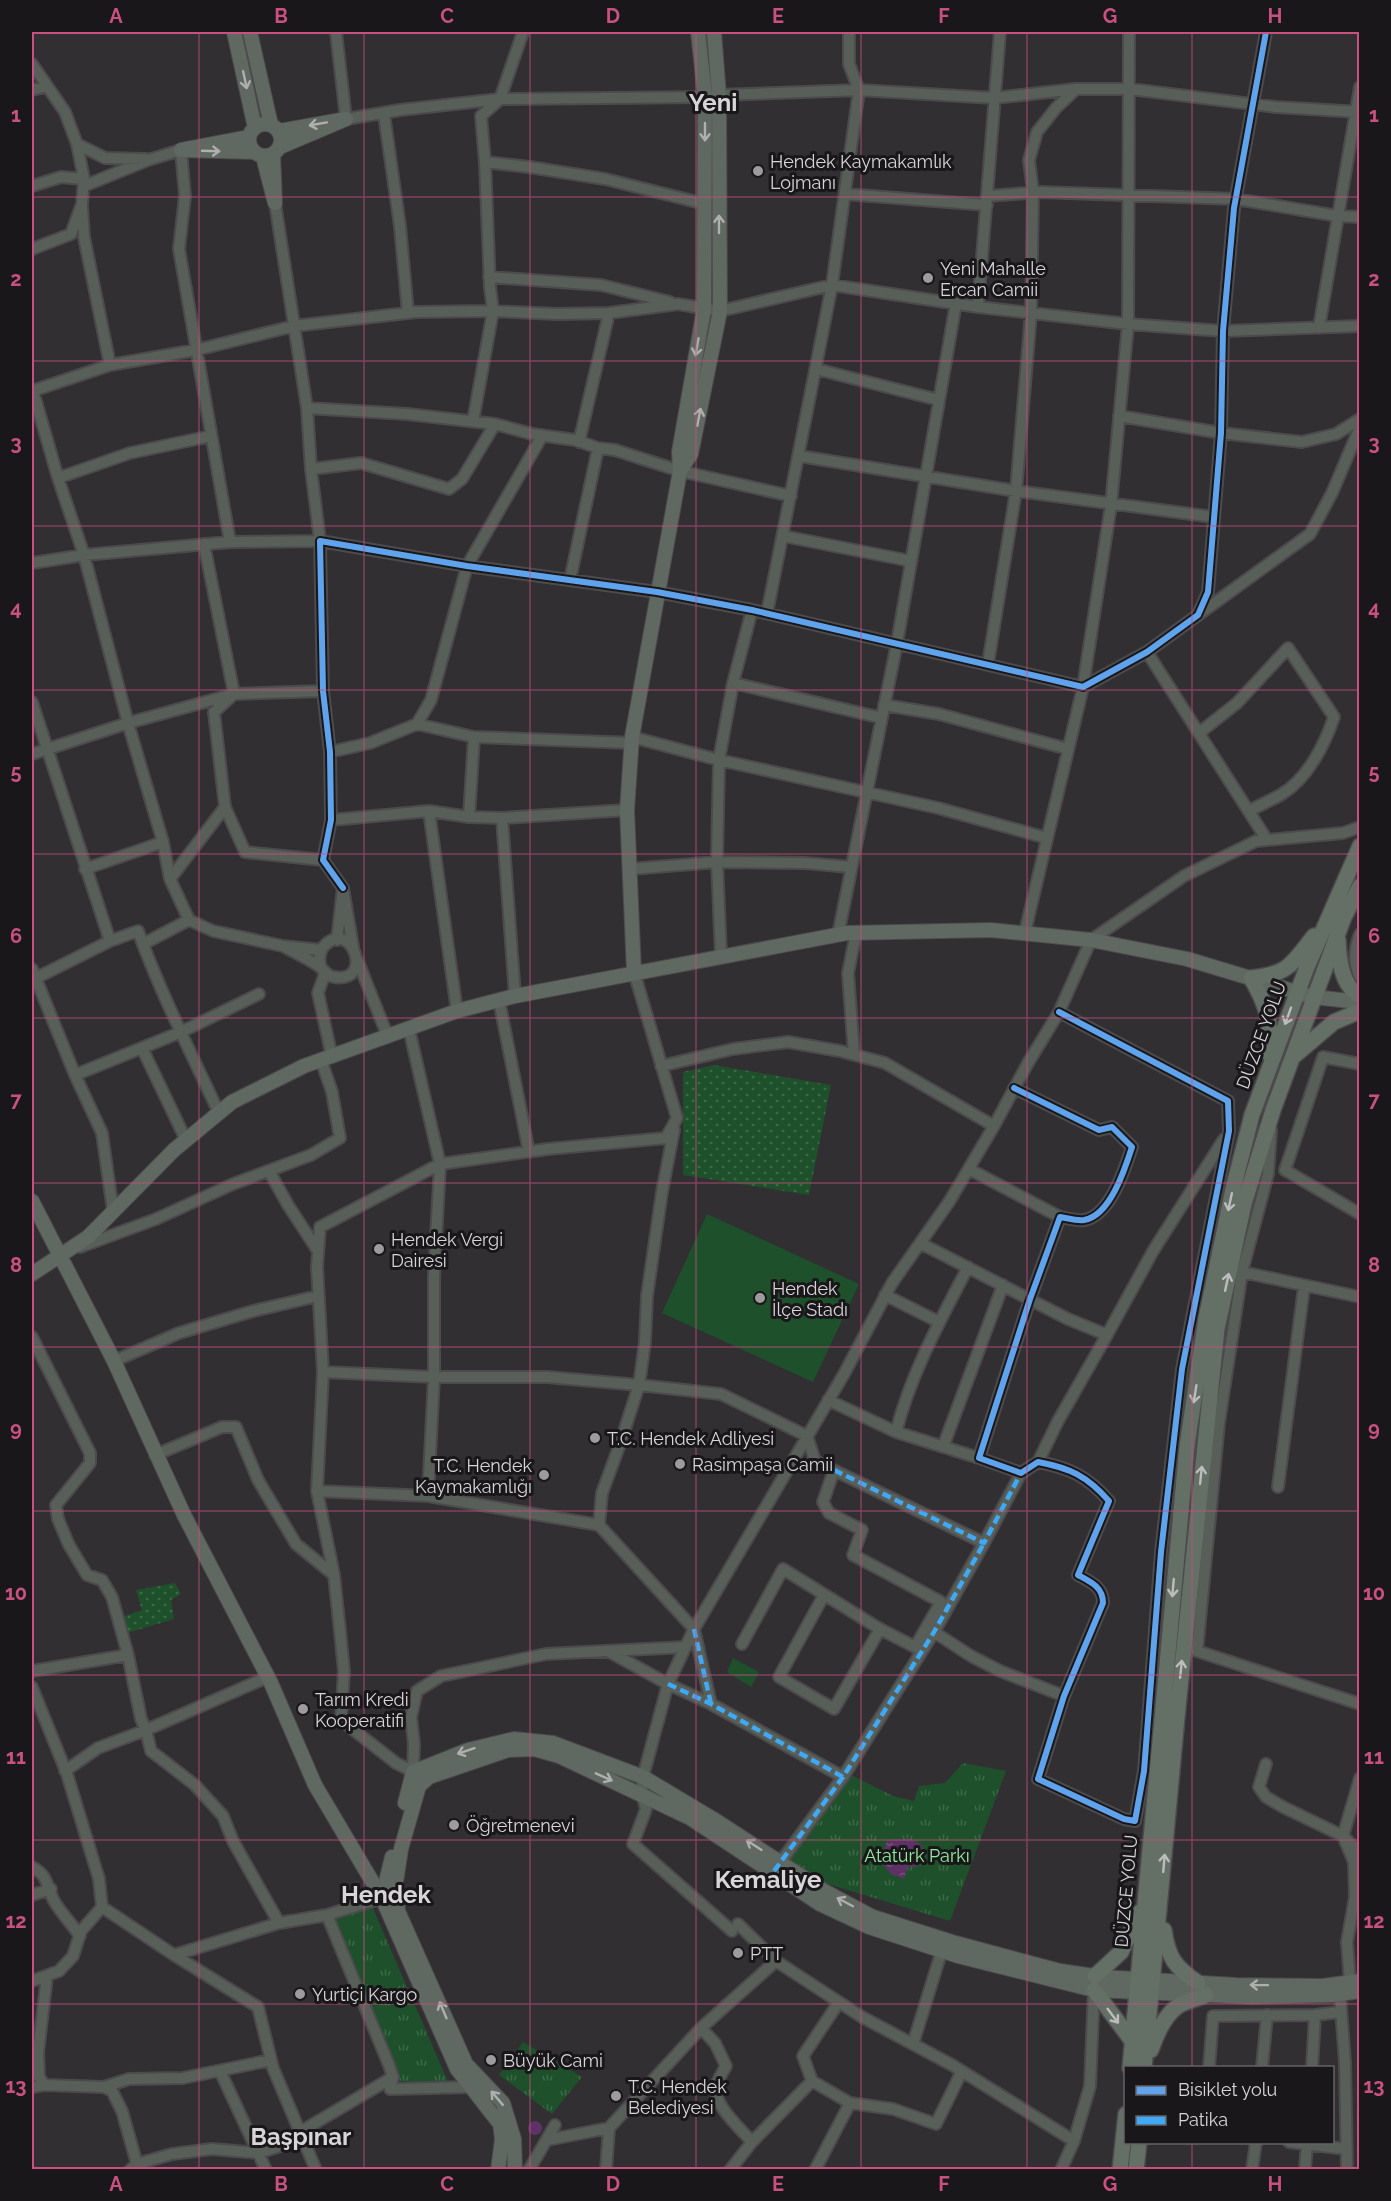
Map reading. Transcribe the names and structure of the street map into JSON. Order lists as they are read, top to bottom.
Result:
{
  "streets": {
    "highway": ["DÜZCE YOLU"]
  },
  "districts": [
    "Yeni",
    "Kemaliye",
    "Hendek",
    "Başpınar"
  ],
  "parks": ["Atatürk Parkı"],
  "places": [
    "Hendek Kaymakamlık Lojmanı",
    "Yeni Mahalle Ercan Camii",
    "Hendek Vergi Dairesi",
    "Hendek İlçe Stadı",
    "T.C. Hendek Adliyesi",
    "Rasimpaşa Camii",
    "T.C. Hendek Kaymakamlığı",
    "Tarım Kredi Kooperatifi",
    "Öğretmenevi",
    "PTT",
    "Yurtiçi Kargo",
    "Büyük Cami",
    "T.C. Hendek Belediyesi"
  ],
  "legend": ["Bisiklet yolu", "Patika"],
  "grid": {
    "columns": [
      "A",
      "B",
      "C",
      "D",
      "E",
      "F",
      "G",
      "H"
    ],
    "rows": [
      "1",
      "2",
      "3",
      "4",
      "5",
      "6",
      "7",
      "8",
      "9",
      "10",
      "11",
      "12",
      "13"
    ]
  }
}
